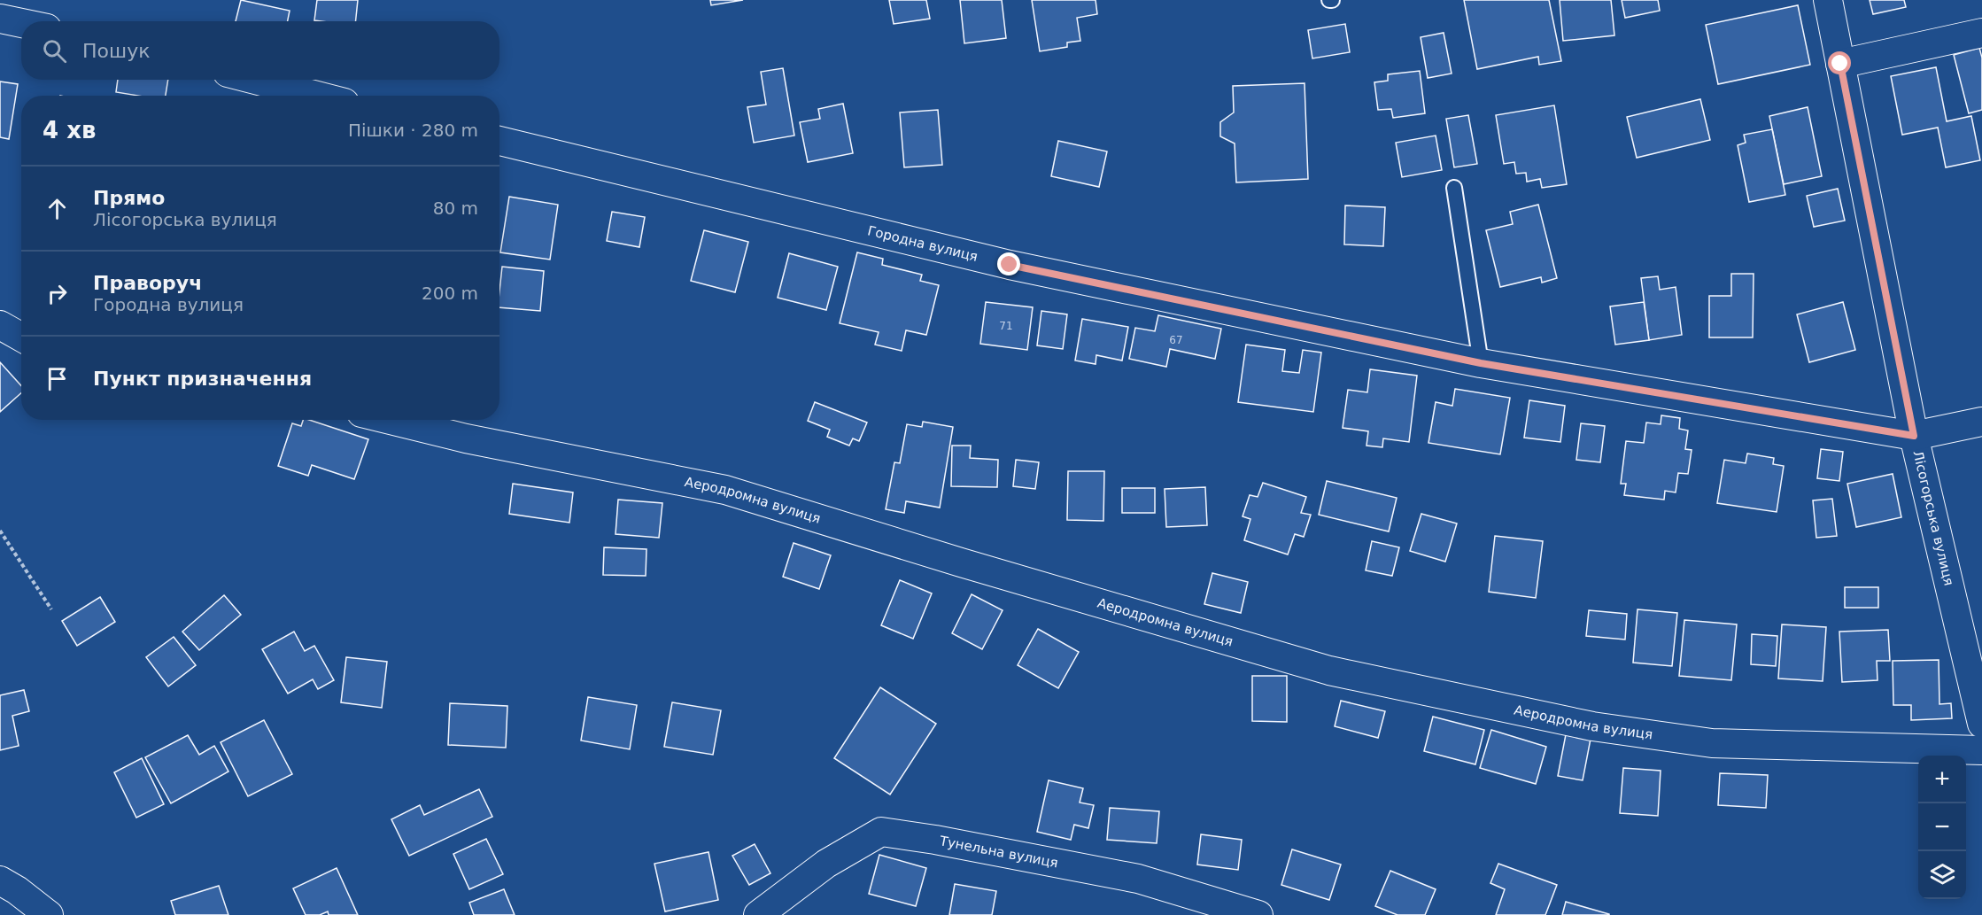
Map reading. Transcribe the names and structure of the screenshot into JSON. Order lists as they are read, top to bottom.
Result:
{
  "streets": {
    "street": [
      "Городна вулиця",
      "Аеродромна вулиця",
      "Лісогорська вулиця",
      "Тунельна вулиця"
    ]
  },
  "crossings": [
    ["Городна вулиця", "Лісогорська вулиця"]
  ],
  "house_numbers": ["71", "67"],
  "page": {
    "search": "Пошук",
    "heading": ["4 хв", "Пішки · 280 m"],
    "list": [
      ["Прямо", "Лісогорська вулиця", "80 m"],
      ["Праворуч", "Городна вулиця", "200 m"],
      "Пункт призначення"
    ],
    "map_buttons": ["+", "−"]
  }
}
